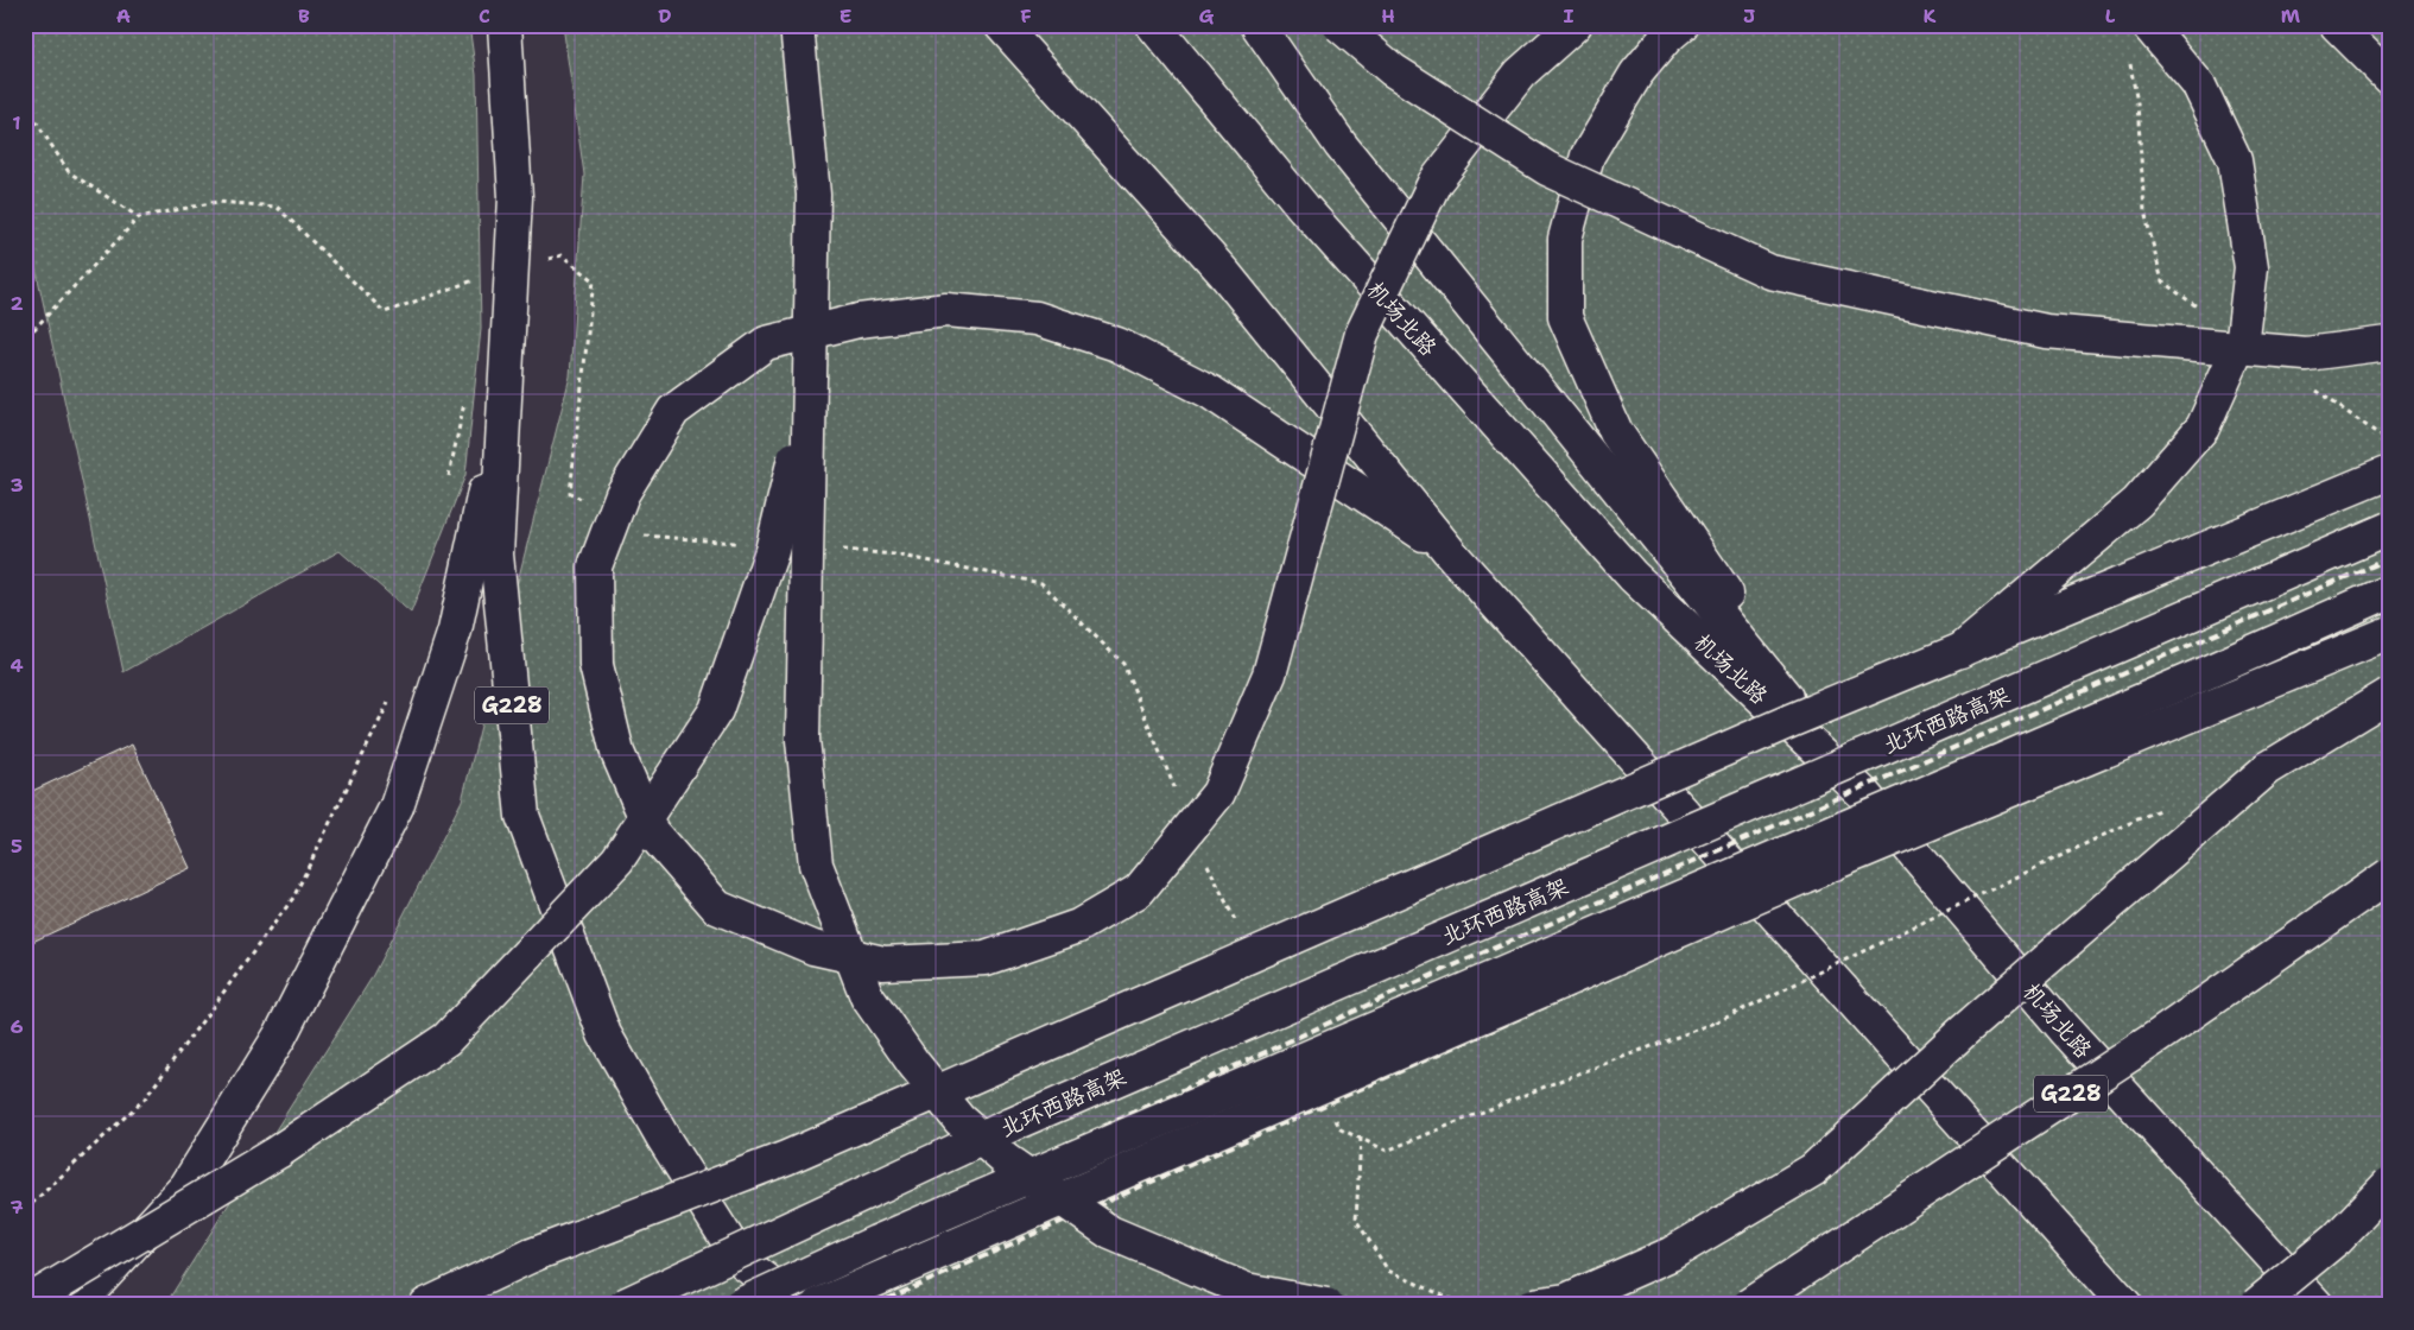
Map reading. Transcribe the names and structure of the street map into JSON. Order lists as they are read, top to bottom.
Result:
{
  "streets": {
    "main road": ["机场北路", "G228", "北环西路高架"]
  },
  "grid": {
    "columns": [
      "A",
      "B",
      "C",
      "D",
      "E",
      "F",
      "G",
      "H",
      "I",
      "J",
      "K",
      "L",
      "M"
    ],
    "rows": [
      "1",
      "2",
      "3",
      "4",
      "5",
      "6",
      "7"
    ]
  }
}
